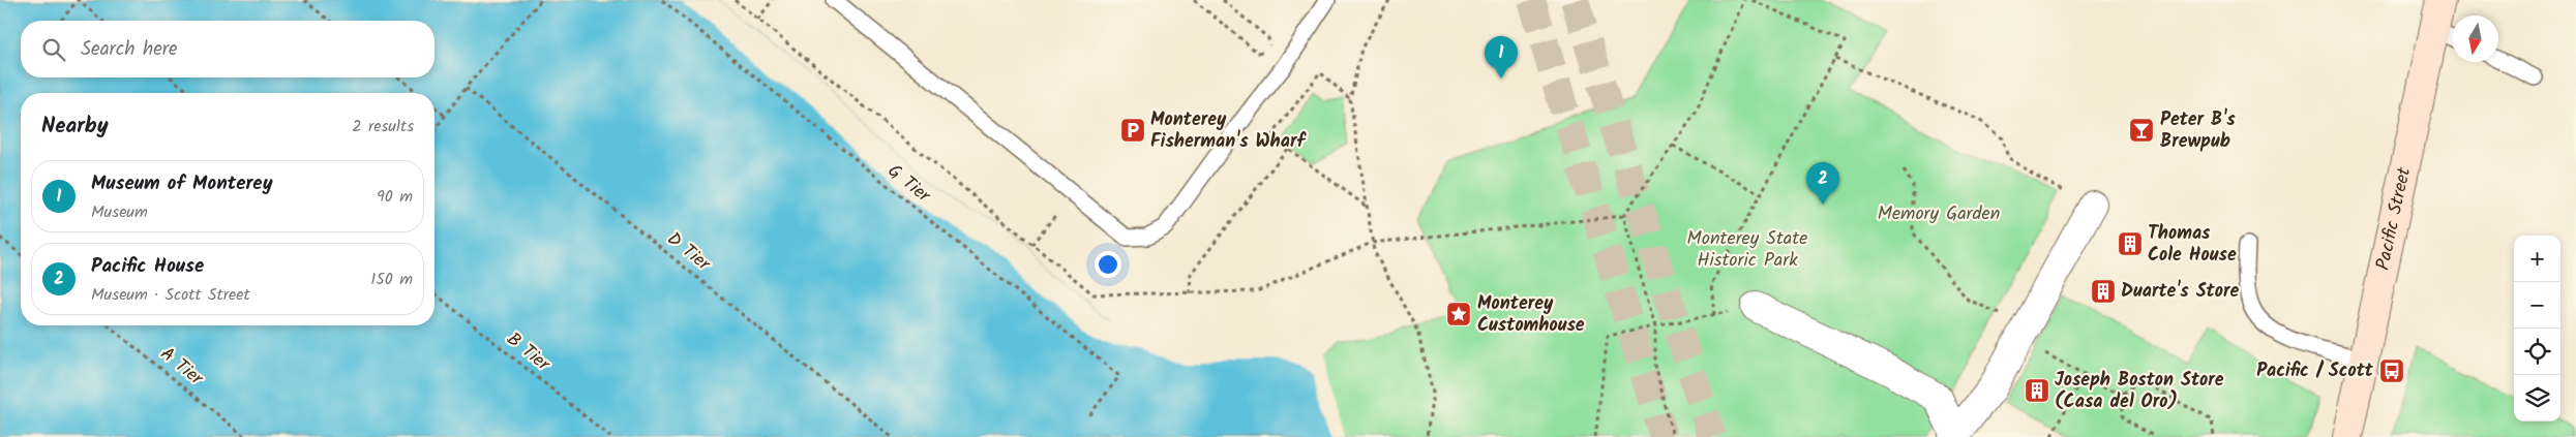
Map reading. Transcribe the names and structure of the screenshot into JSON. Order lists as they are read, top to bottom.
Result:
{
  "streets": {
    "main road": ["Pacific Street"],
    "path": [
      "G Tier",
      "D Tier",
      "B Tier",
      "A Tier"
    ]
  },
  "parks": ["Memory Garden", "Monterey State Historic Park"],
  "places": {
    "parking": ["Monterey Fisherman's Wharf"],
    "bar": ["Peter B's Brewpub"],
    "building": ["Thomas Cole House", "Duarte's Store", "Joseph Boston Store (Casa del Oro)"],
    "place": ["Monterey Customhouse"],
    "bus stop": ["Pacific / Scott"]
  },
  "north": "bottom",
  "page": {
    "search": "Search here",
    "pins": ["1", "2"],
    "heading": ["Nearby", "2 results"],
    "list": [
      {
        "mark": "1",
        "name": "Museum of Monterey",
        "note": "Museum",
        "value": "90 m"
      },
      {
        "mark": "2",
        "name": "Pacific House",
        "note": "Museum · Scott Street",
        "value": "150 m"
      }
    ],
    "map_buttons": ["+", "−"]
  }
}
